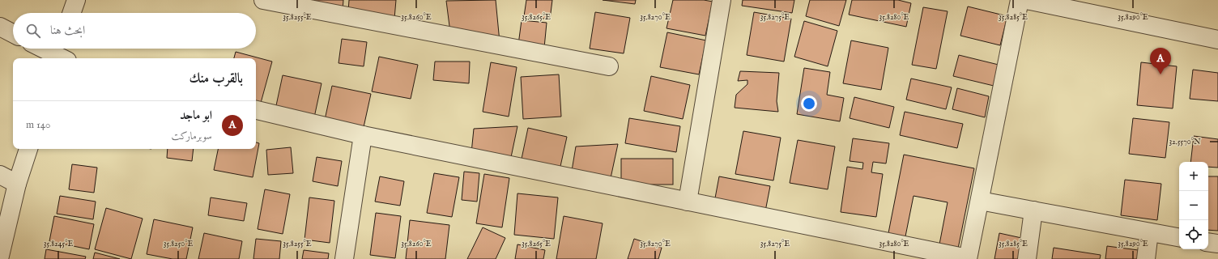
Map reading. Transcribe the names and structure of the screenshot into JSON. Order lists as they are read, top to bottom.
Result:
{
  "page": {
    "search": "ابحث هنا",
    "pins": "A",
    "heading": "بالقرب منك",
    "list": [
      {
        "mark": "A",
        "name": "ابو ماجد",
        "note": "سوبرماركت",
        "value": "140 m"
      }
    ],
    "map_buttons": ["+", "−"]
  },
  "coordinates": [
    "35.8255°E",
    "35.8260°E",
    "35.8265°E",
    "35.8270°E",
    "35.8275°E",
    "35.8280°E",
    "35.8285°E",
    "35.8290°E",
    "32.5570°N",
    "35.8245°E",
    "35.8250°E"
  ]
}
